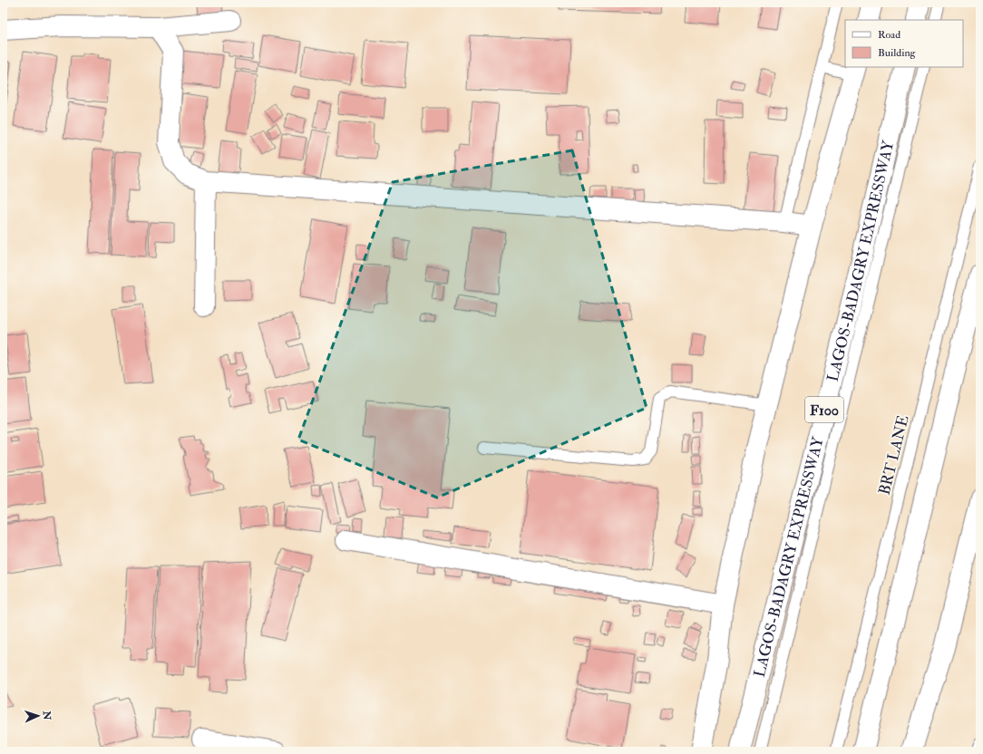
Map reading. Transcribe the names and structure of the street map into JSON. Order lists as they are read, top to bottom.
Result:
{
  "streets": {
    "main road": ["LAGOS-BADAGRY EXPRESSWAY", "F100"],
    "lane": ["BRT LANE"]
  },
  "legend": ["Road", "Building"],
  "north": "right"
}
